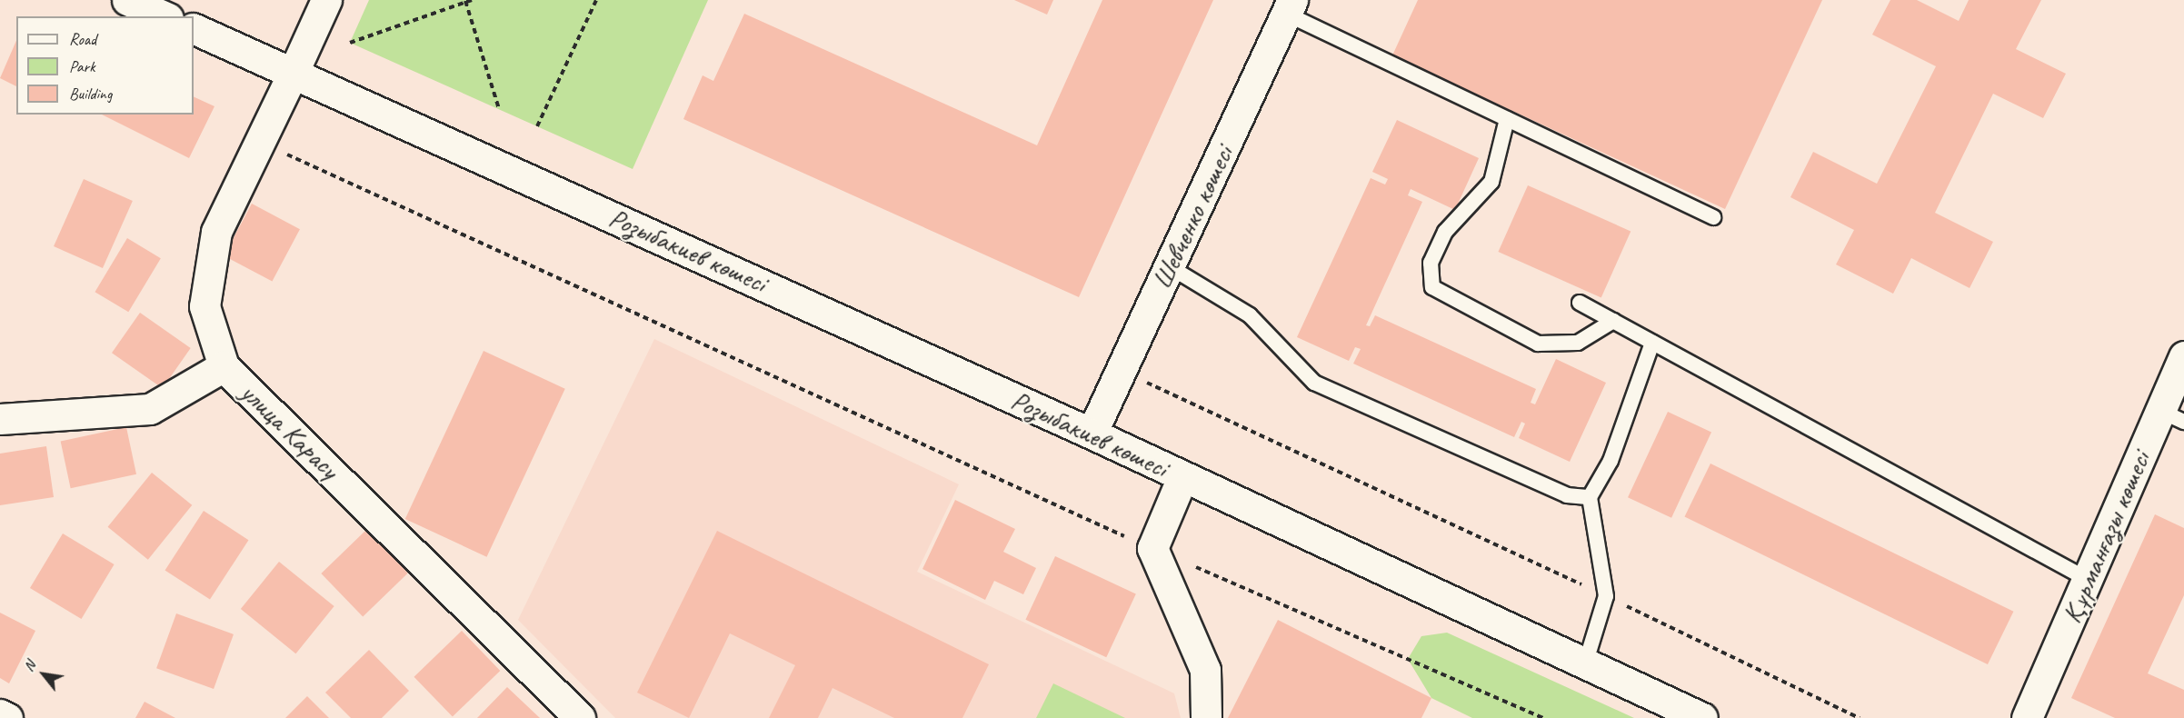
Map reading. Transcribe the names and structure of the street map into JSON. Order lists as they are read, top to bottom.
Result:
{
  "streets": {
    "street": [
      "Шевченко көшесі",
      "Розыбакиев көшесі",
      "улица Карасу",
      "Құрманғазы көшесі"
    ]
  },
  "crossings": [
    ["Шевченко көшесі", "Розыбакиев көшесі"],
    ["Розыбакиев көшесі", "улица Карасу"]
  ],
  "legend": ["Road", "Park", "Building"],
  "north": "top left"
}
